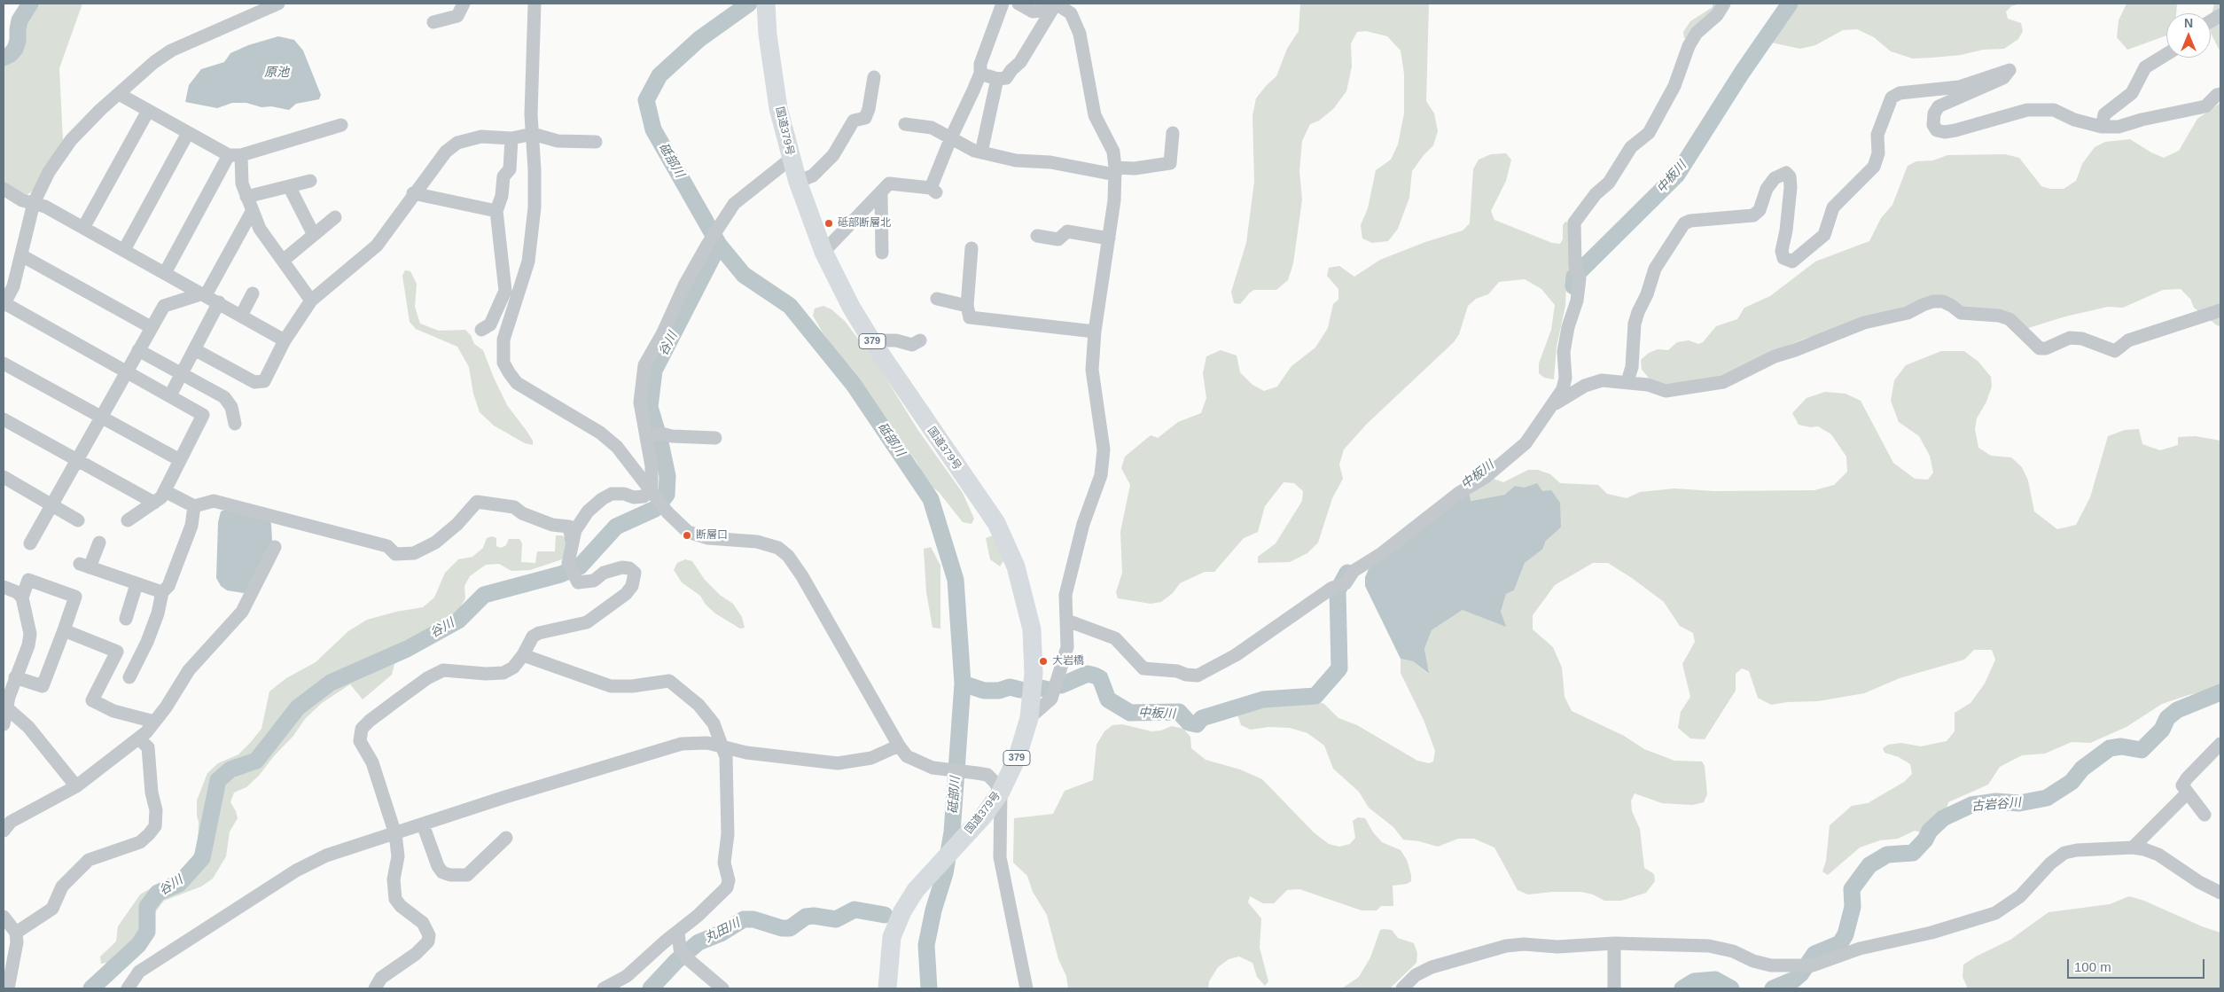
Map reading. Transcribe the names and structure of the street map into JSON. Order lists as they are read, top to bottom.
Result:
{
  "streets": {
    "highway": ["国道379号", "379"]
  },
  "water": [
    "原池",
    "砥部川",
    "中板川",
    "谷川",
    "古岩谷川",
    "丸田川"
  ],
  "places": ["砥部断層北", "断層口", "大岩橋"],
  "scale_bar": "100 m",
  "north": "top"
}
